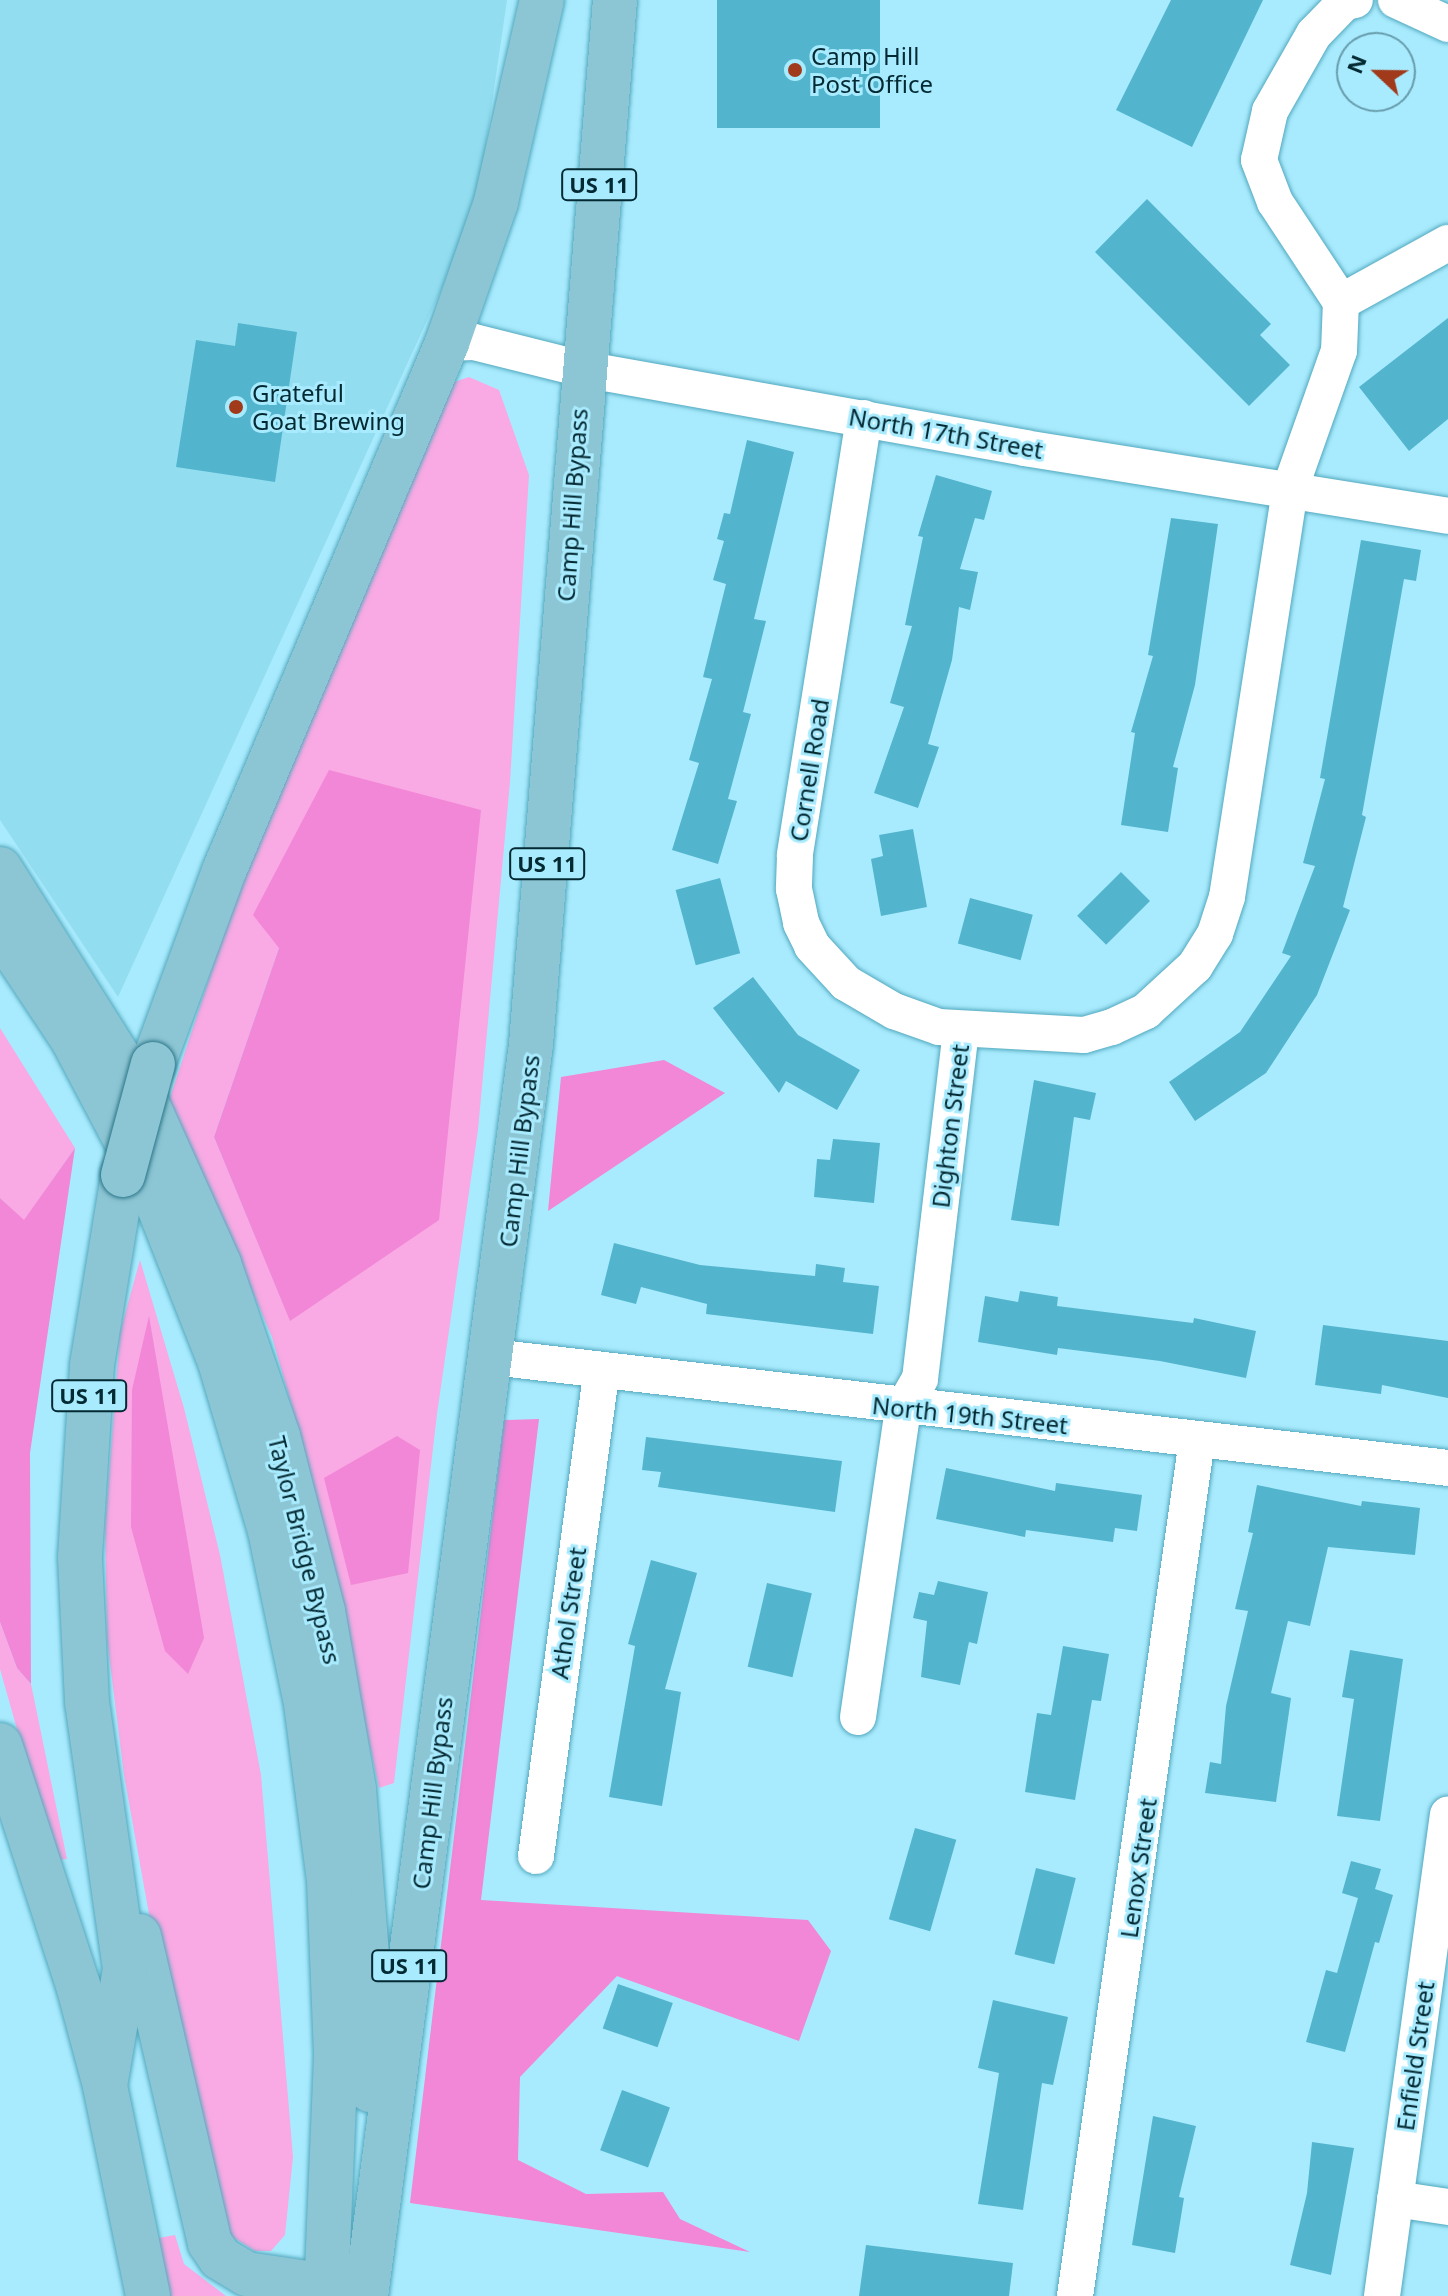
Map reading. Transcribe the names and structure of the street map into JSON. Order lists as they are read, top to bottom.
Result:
{
  "streets": {
    "main road": ["US 11", "Camp Hill Bypass", "Taylor Bridge Bypass"],
    "street": [
      "North 17th Street",
      "Cornell Road",
      "Dighton Street",
      "North 19th Street",
      "Athol Street",
      "Lenox Street",
      "Enfield Street"
    ]
  },
  "crossings": [
    ["US 11", "North 17th Street"],
    ["North 17th Street", "Camp Hill Bypass"],
    ["North 17th Street", "Cornell Road"],
    ["North 17th Street", "Dighton Street"],
    ["Camp Hill Bypass", "North 19th Street"],
    ["Camp Hill Bypass", "Taylor Bridge Bypass"],
    ["Cornell Road", "Dighton Street"],
    ["Dighton Street", "North 19th Street"],
    ["North 19th Street", "Athol Street"],
    ["North 19th Street", "Lenox Street"]
  ],
  "places": ["Camp Hill Post Office", "Grateful Goat Brewing"],
  "north": "left"
}
